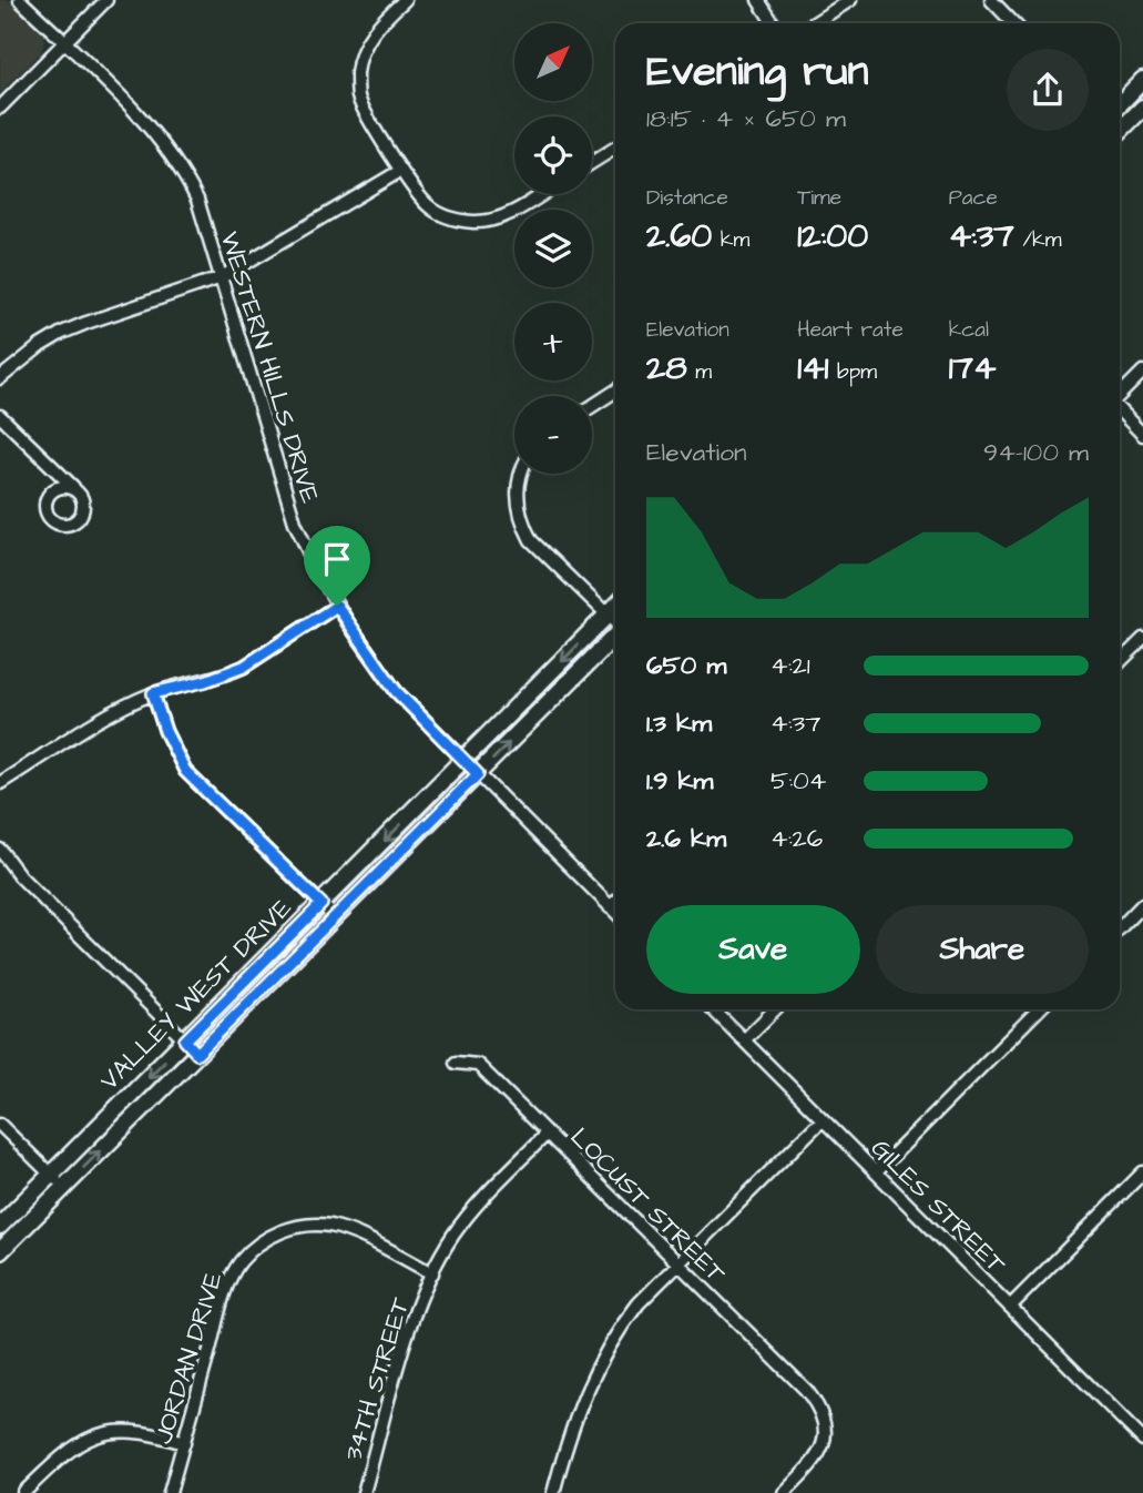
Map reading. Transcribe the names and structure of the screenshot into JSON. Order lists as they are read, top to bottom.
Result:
{
  "streets": {
    "main road": ["VALLEY WEST DRIVE"],
    "street": [
      "WESTERN HILLS DRIVE",
      "LOCUST STREET",
      "GILES STREET",
      "JORDAN DRIVE",
      "34TH STREET"
    ]
  },
  "crossings": [
    ["WESTERN HILLS DRIVE", "VALLEY WEST DRIVE"],
    ["LOCUST STREET", "34TH STREET"],
    ["JORDAN DRIVE", "34TH STREET"]
  ],
  "north": "top right",
  "page": {
    "map_buttons": ["+", "−"],
    "heading": ["Evening run", "18:15 · 4 × 650 m"],
    "stats": [
      ["Distance", "2.60 km"],
      ["Time", "12:00"],
      ["Pace", "4:37 /km"],
      ["Elevation", "28 m"],
      ["Heart rate", "141 bpm"],
      ["kcal", "174"]
    ],
    "chart": ["Elevation", "94–100 m"],
    "list": [
      {
        "name": "650 m",
        "note": "4:21"
      },
      {
        "name": "1.3 km",
        "note": "4:37"
      },
      {
        "name": "1.9 km",
        "note": "5:04"
      },
      {
        "name": "2.6 km",
        "note": "4:26"
      }
    ],
    "buttons": ["Save", "Share"]
  }
}
